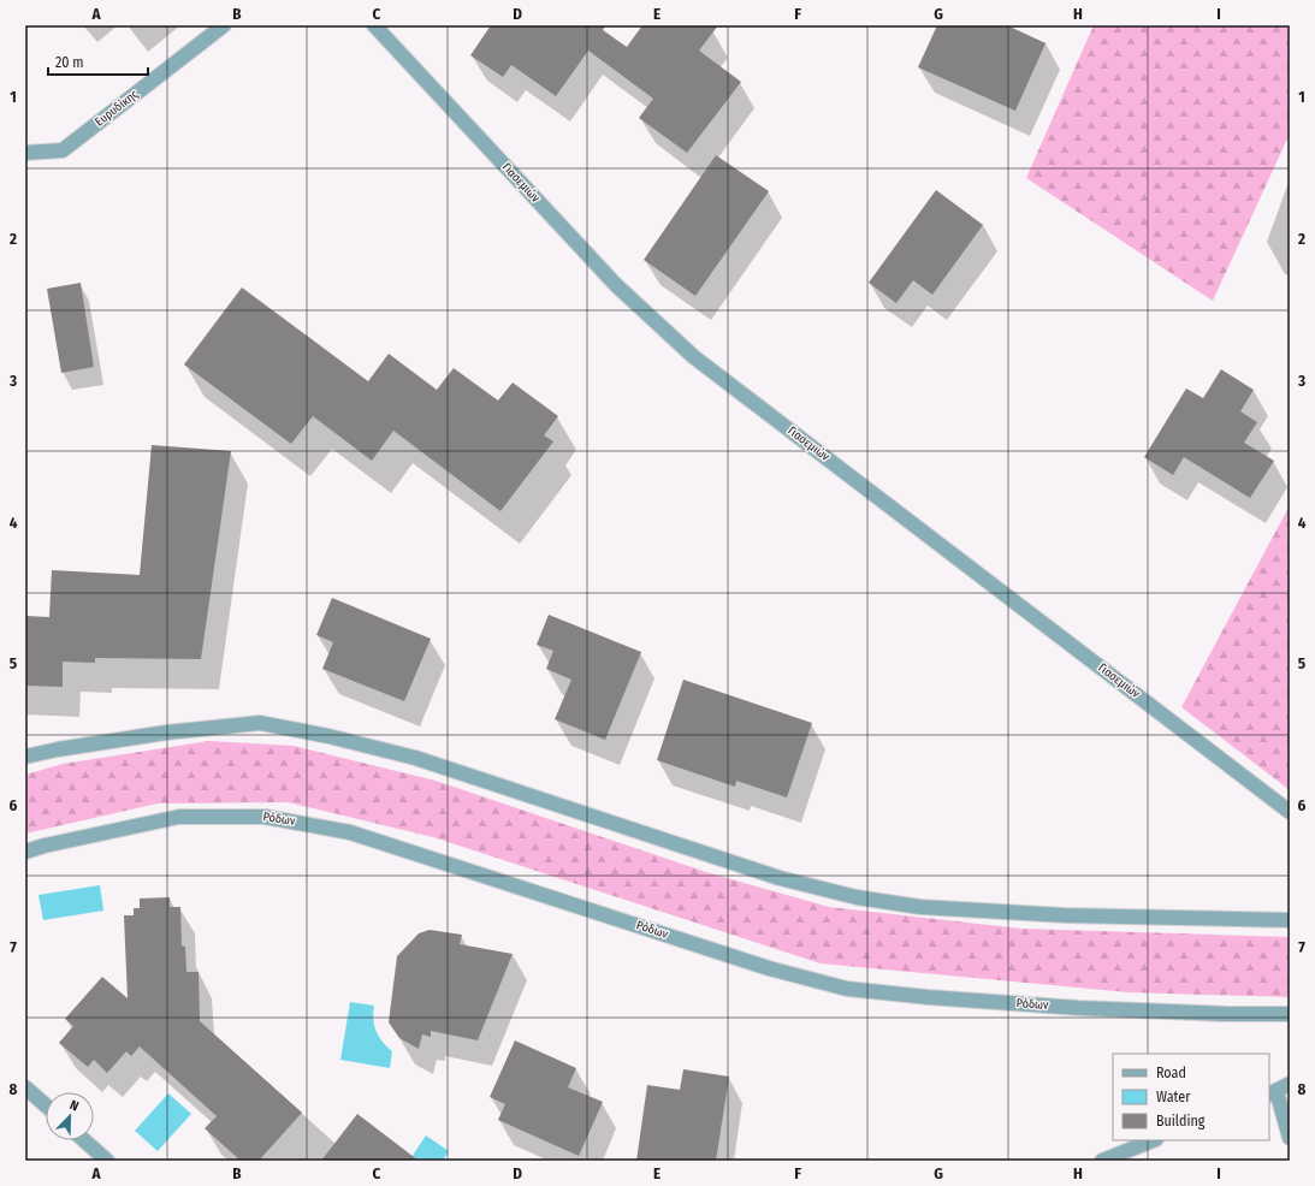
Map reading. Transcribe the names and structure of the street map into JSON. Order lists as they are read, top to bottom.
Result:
{
  "streets": {
    "street": ["Ευρυδίκης", "Γιασεμιών", "Ρόδων"]
  },
  "legend": ["Road", "Water", "Building"],
  "scale_bar": "20 m",
  "north": "top right",
  "grid": {
    "columns": [
      "A",
      "B",
      "C",
      "D",
      "E",
      "F",
      "G",
      "H",
      "I"
    ],
    "rows": [
      "1",
      "2",
      "3",
      "4",
      "5",
      "6",
      "7",
      "8"
    ]
  }
}
